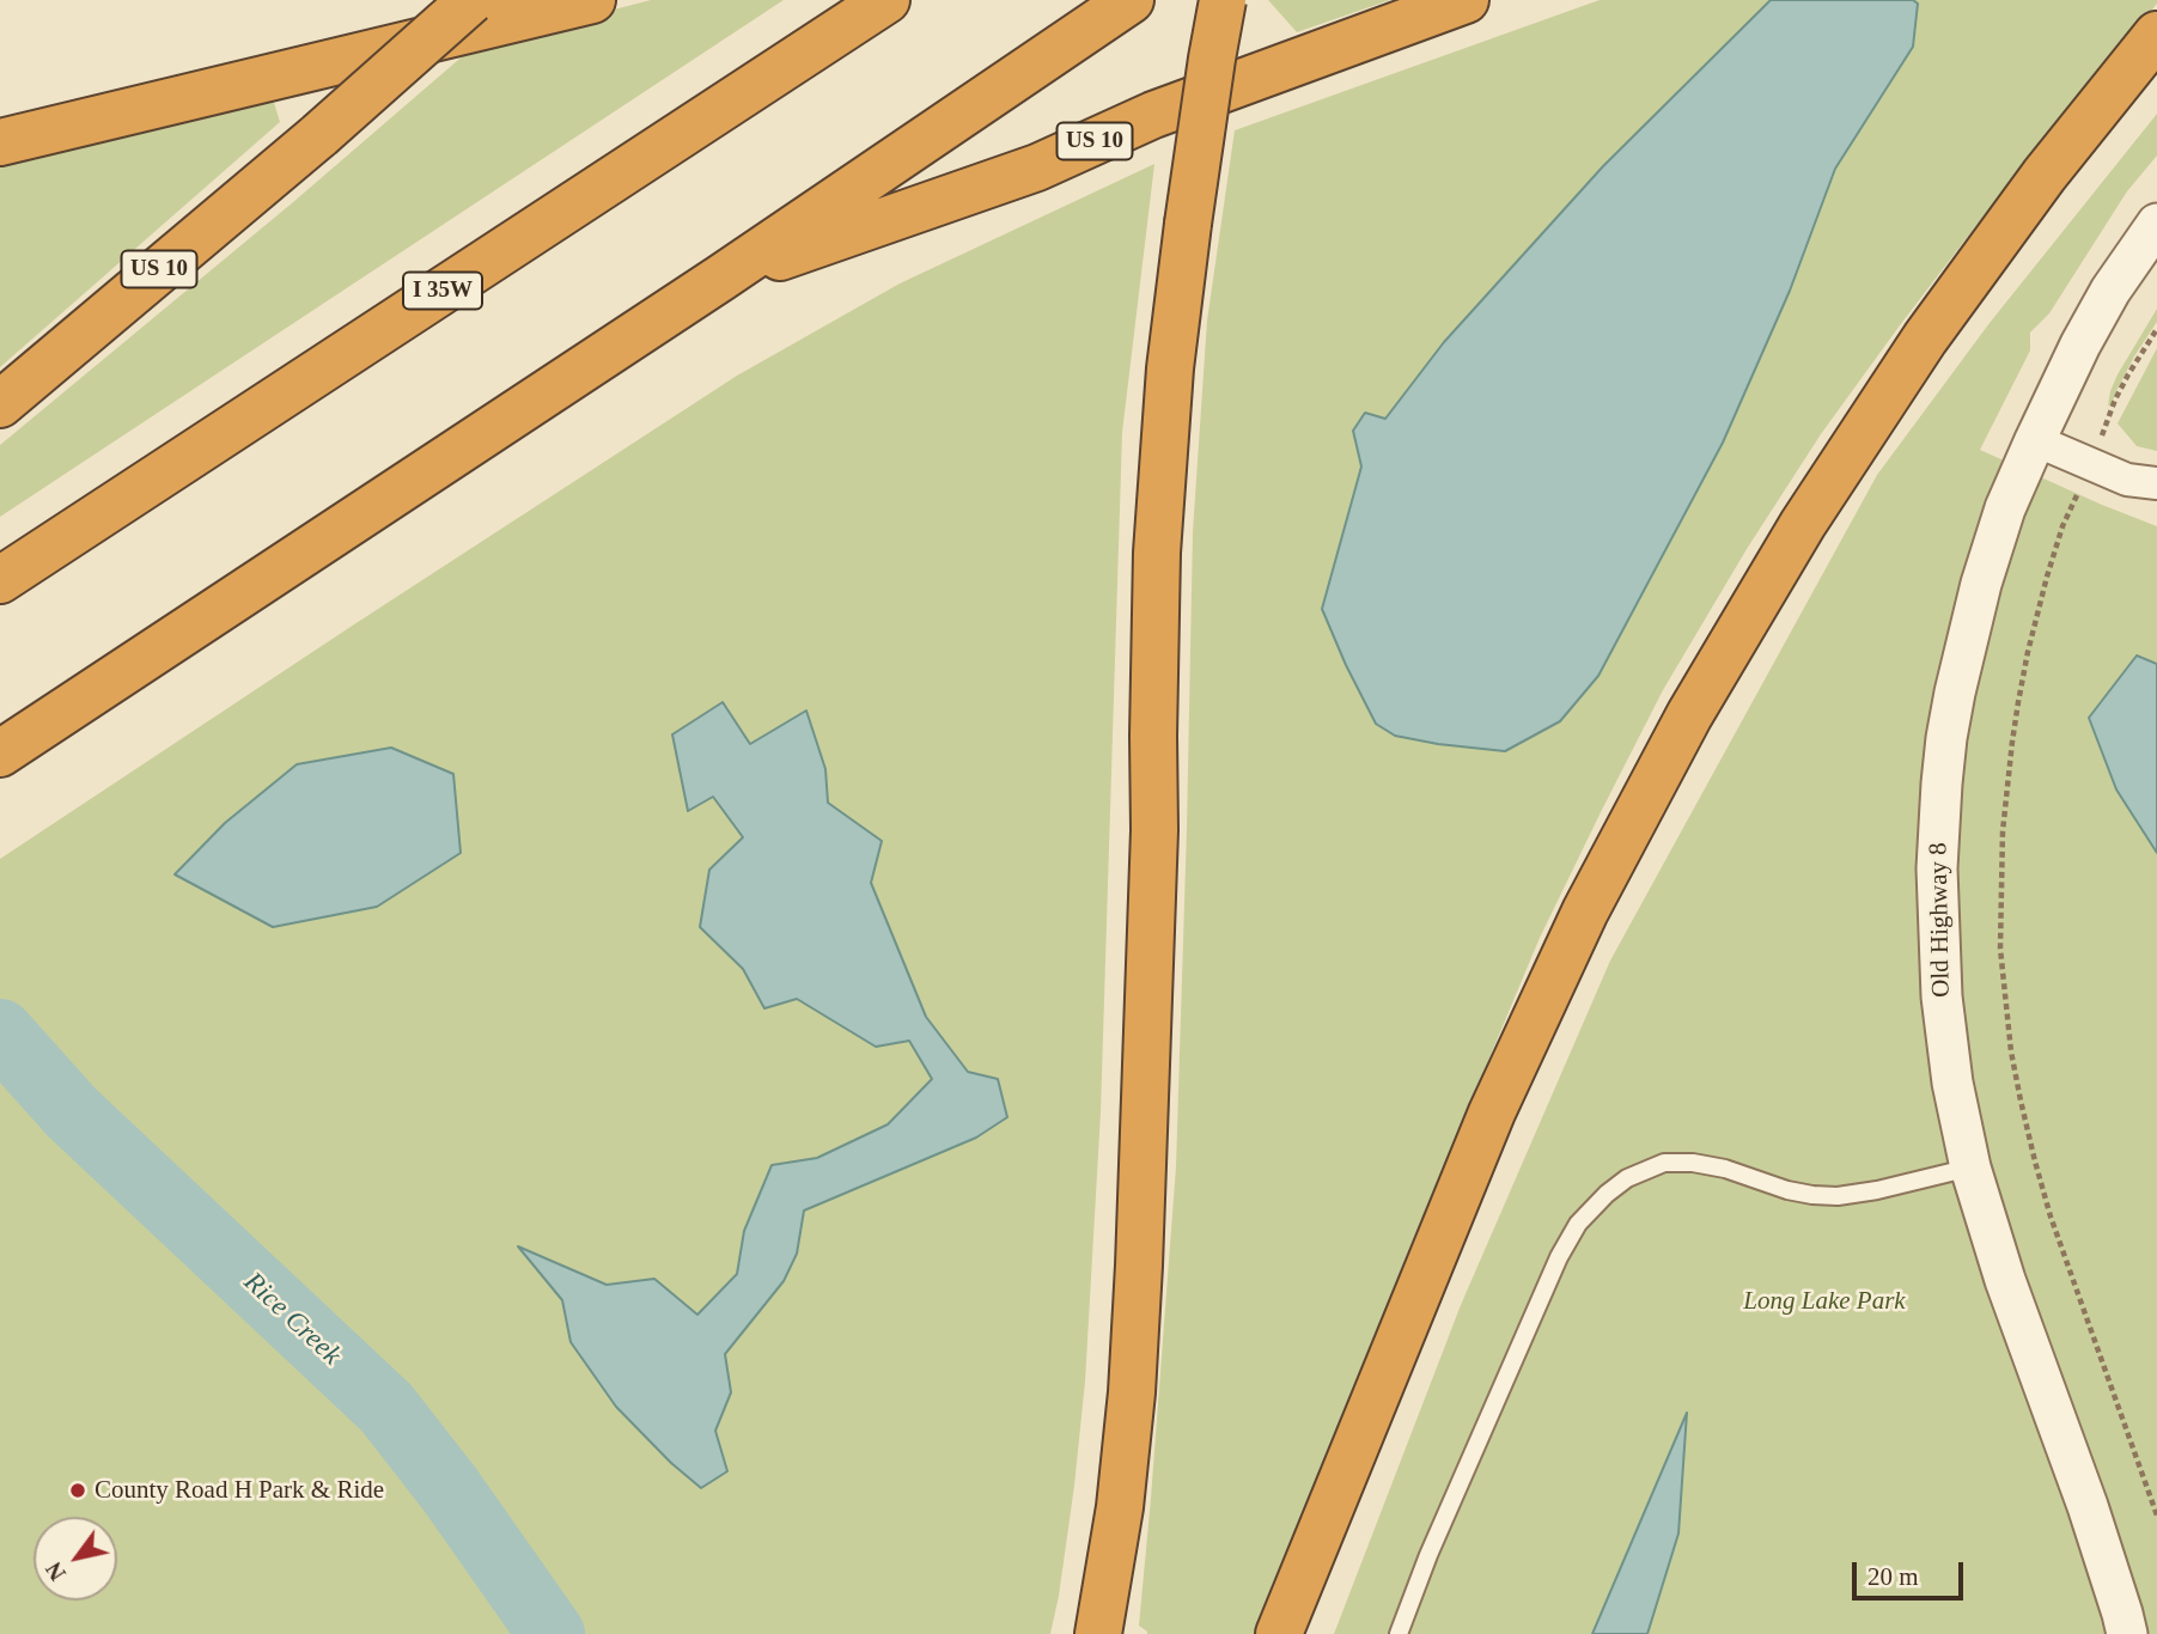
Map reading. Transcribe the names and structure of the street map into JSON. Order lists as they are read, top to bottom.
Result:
{
  "streets": {
    "highway": ["US 10", "I 35W"],
    "street": ["Old Highway 8"]
  },
  "water": ["Rice Creek"],
  "parks": ["Long Lake Park"],
  "places": ["County Road H Park & Ride"],
  "scale_bar": "20 m",
  "north": "bottom left"
}
